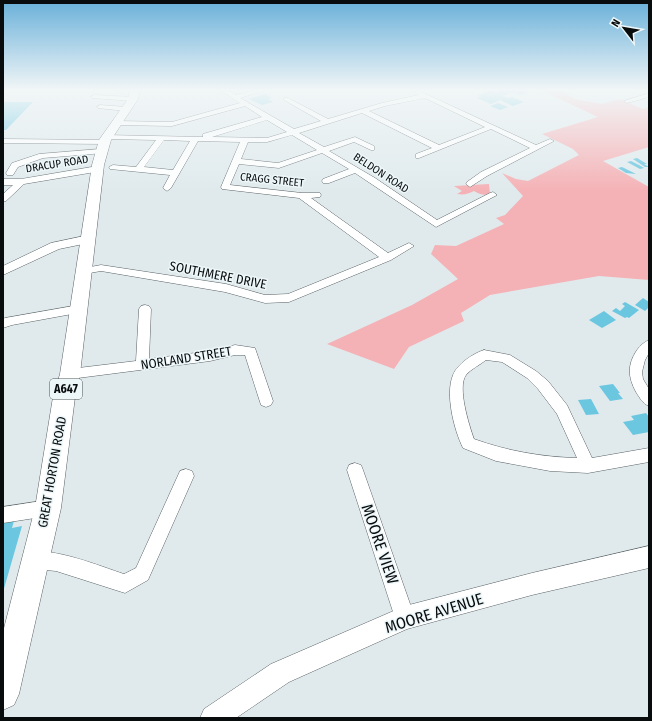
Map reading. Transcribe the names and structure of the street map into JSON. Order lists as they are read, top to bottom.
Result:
{
  "streets": {
    "main road": ["A647", "GREAT HORTON ROAD"],
    "street": [
      "DRACUP ROAD",
      "BELDON ROAD",
      "CRAGG STREET",
      "SOUTHMERE DRIVE",
      "NORLAND STREET",
      "MOORE VIEW",
      "MOORE AVENUE"
    ]
  },
  "crossings": [
    ["DRACUP ROAD", "GREAT HORTON ROAD"],
    ["SOUTHMERE DRIVE", "GREAT HORTON ROAD"],
    ["NORLAND STREET", "GREAT HORTON ROAD"],
    ["MOORE VIEW", "MOORE AVENUE"]
  ],
  "north": "top left"
}
